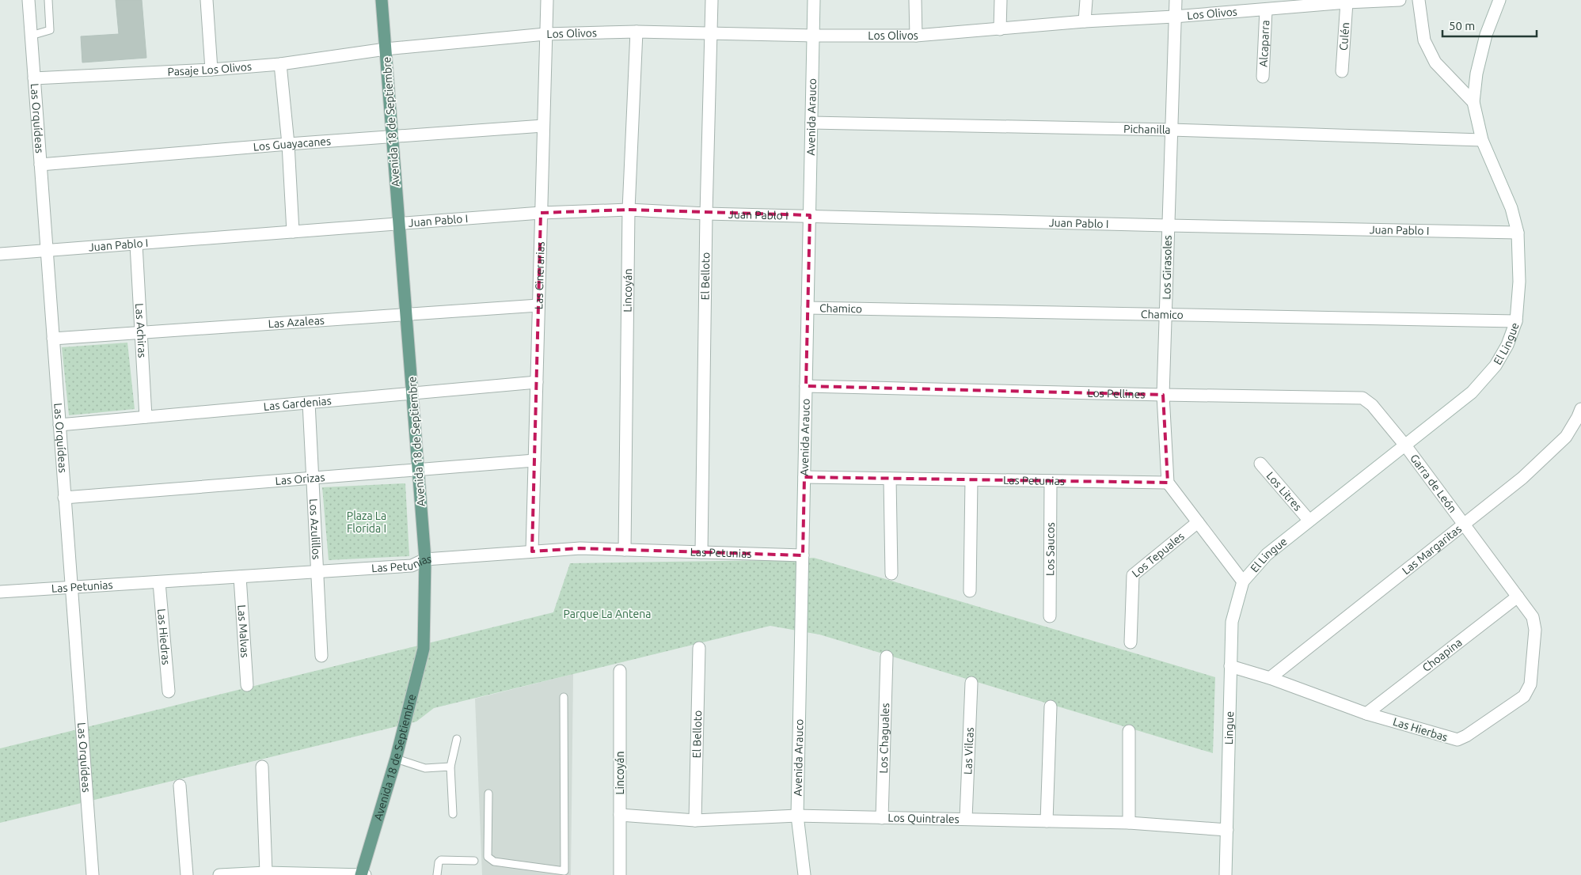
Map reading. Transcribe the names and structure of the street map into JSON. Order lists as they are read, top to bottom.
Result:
{
  "streets": {
    "main road": ["Avenida 18 de Septiembre"],
    "street": [
      "Los Olivos",
      "Culén",
      "Alcaparra",
      "Pasaje Los Olivos",
      "Avenida Arauco",
      "Las Orquídeas",
      "Pichanilla",
      "Los Guayacanes",
      "Juan Pablo I",
      "Los Girasoles",
      "Las Cinerarias",
      "El Belloto",
      "Lincoyán",
      "Chamico",
      "Las Azaleas",
      "Las Achiras",
      "El Lingue",
      "Los Pellines",
      "Las Gardenias",
      "Las Orizas",
      "Las Petunias",
      "Garra de León",
      "Los Litres",
      "Los Azulillos",
      "Los Saucos",
      "Las Margaritas",
      "Los Tepuales",
      "Las Malvas",
      "Las Hiedras",
      "Choapina",
      "Lingue",
      "Las Hierbas",
      "Los Chaguales",
      "Las Vilcas",
      "Los Quintrales"
    ]
  },
  "crossings": [
    ["Los Olivos", "Culén"],
    ["Los Olivos", "Alcaparra"],
    ["Los Olivos", "Pasaje Los Olivos"],
    ["Los Olivos", "Avenida Arauco"],
    ["Los Olivos", "Avenida 18 de Septiembre"],
    ["Los Olivos", "Los Girasoles"],
    ["Los Olivos", "Las Cinerarias"],
    ["Los Olivos", "El Belloto"],
    ["Los Olivos", "Lincoyán"],
    ["Pasaje Los Olivos", "Las Orquídeas"],
    ["Pasaje Los Olivos", "Avenida 18 de Septiembre"],
    ["Avenida Arauco", "Pichanilla"],
    ["Avenida Arauco", "Juan Pablo I"],
    ["Avenida Arauco", "Chamico"],
    ["Avenida Arauco", "Los Pellines"],
    ["Avenida Arauco", "Las Petunias"],
    ["Avenida Arauco", "Los Quintrales"],
    ["Las Orquídeas", "Los Guayacanes"],
    ["Las Orquídeas", "Juan Pablo I"],
    ["Las Orquídeas", "Las Azaleas"],
    ["Las Orquídeas", "Las Gardenias"],
    ["Las Orquídeas", "Las Orizas"],
    ["Las Orquídeas", "Las Petunias"],
    ["Avenida 18 de Septiembre", "Los Guayacanes"],
    ["Avenida 18 de Septiembre", "Juan Pablo I"],
    ["Avenida 18 de Septiembre", "Las Azaleas"],
    ["Avenida 18 de Septiembre", "Las Gardenias"],
    ["Avenida 18 de Septiembre", "Las Orizas"],
    ["Avenida 18 de Septiembre", "Las Petunias"],
    ["Pichanilla", "Los Girasoles"],
    ["Pichanilla", "El Lingue"],
    ["Los Guayacanes", "Las Cinerarias"],
    ["Juan Pablo I", "Los Girasoles"],
    ["Juan Pablo I", "Las Cinerarias"],
    ["Juan Pablo I", "El Belloto"],
    ["Juan Pablo I", "Lincoyán"],
    ["Juan Pablo I", "Las Achiras"],
    ["Juan Pablo I", "El Lingue"],
    ["Los Girasoles", "Chamico"],
    ["Los Girasoles", "Los Pellines"],
    ["Los Girasoles", "Las Petunias"],
    ["Las Cinerarias", "Las Azaleas"],
    ["Las Cinerarias", "Las Gardenias"],
    ["Las Cinerarias", "Las Orizas"],
    ["Las Cinerarias", "Las Petunias"],
    ["El Belloto", "Las Petunias"],
    ["El Belloto", "Los Quintrales"],
    ["Lincoyán", "Las Petunias"],
    ["Lincoyán", "Los Quintrales"],
    ["Chamico", "El Lingue"],
    ["Las Azaleas", "Las Achiras"],
    ["Las Achiras", "Las Gardenias"],
    ["El Lingue", "Los Pellines"],
    ["El Lingue", "Garra de León"],
    ["El Lingue", "Los Litres"],
    ["El Lingue", "Lingue"],
    ["Los Pellines", "Garra de León"],
    ["Las Gardenias", "Los Azulillos"],
    ["Las Orizas", "Los Azulillos"],
    ["Las Petunias", "Los Azulillos"],
    ["Las Petunias", "Los Saucos"],
    ["Las Petunias", "Las Malvas"],
    ["Las Petunias", "Las Hiedras"],
    ["Garra de León", "Las Margaritas"],
    ["Garra de León", "Choapina"],
    ["Garra de León", "Las Hierbas"],
    ["Las Margaritas", "Las Hierbas"],
    ["Choapina", "Las Hierbas"],
    ["Lingue", "Las Hierbas"],
    ["Lingue", "Los Quintrales"],
    ["Los Chaguales", "Los Quintrales"],
    ["Las Vilcas", "Los Quintrales"]
  ],
  "parks": ["Plaza La Florida I", "Parque La Antena"],
  "scale_bar": "50 m"
}
